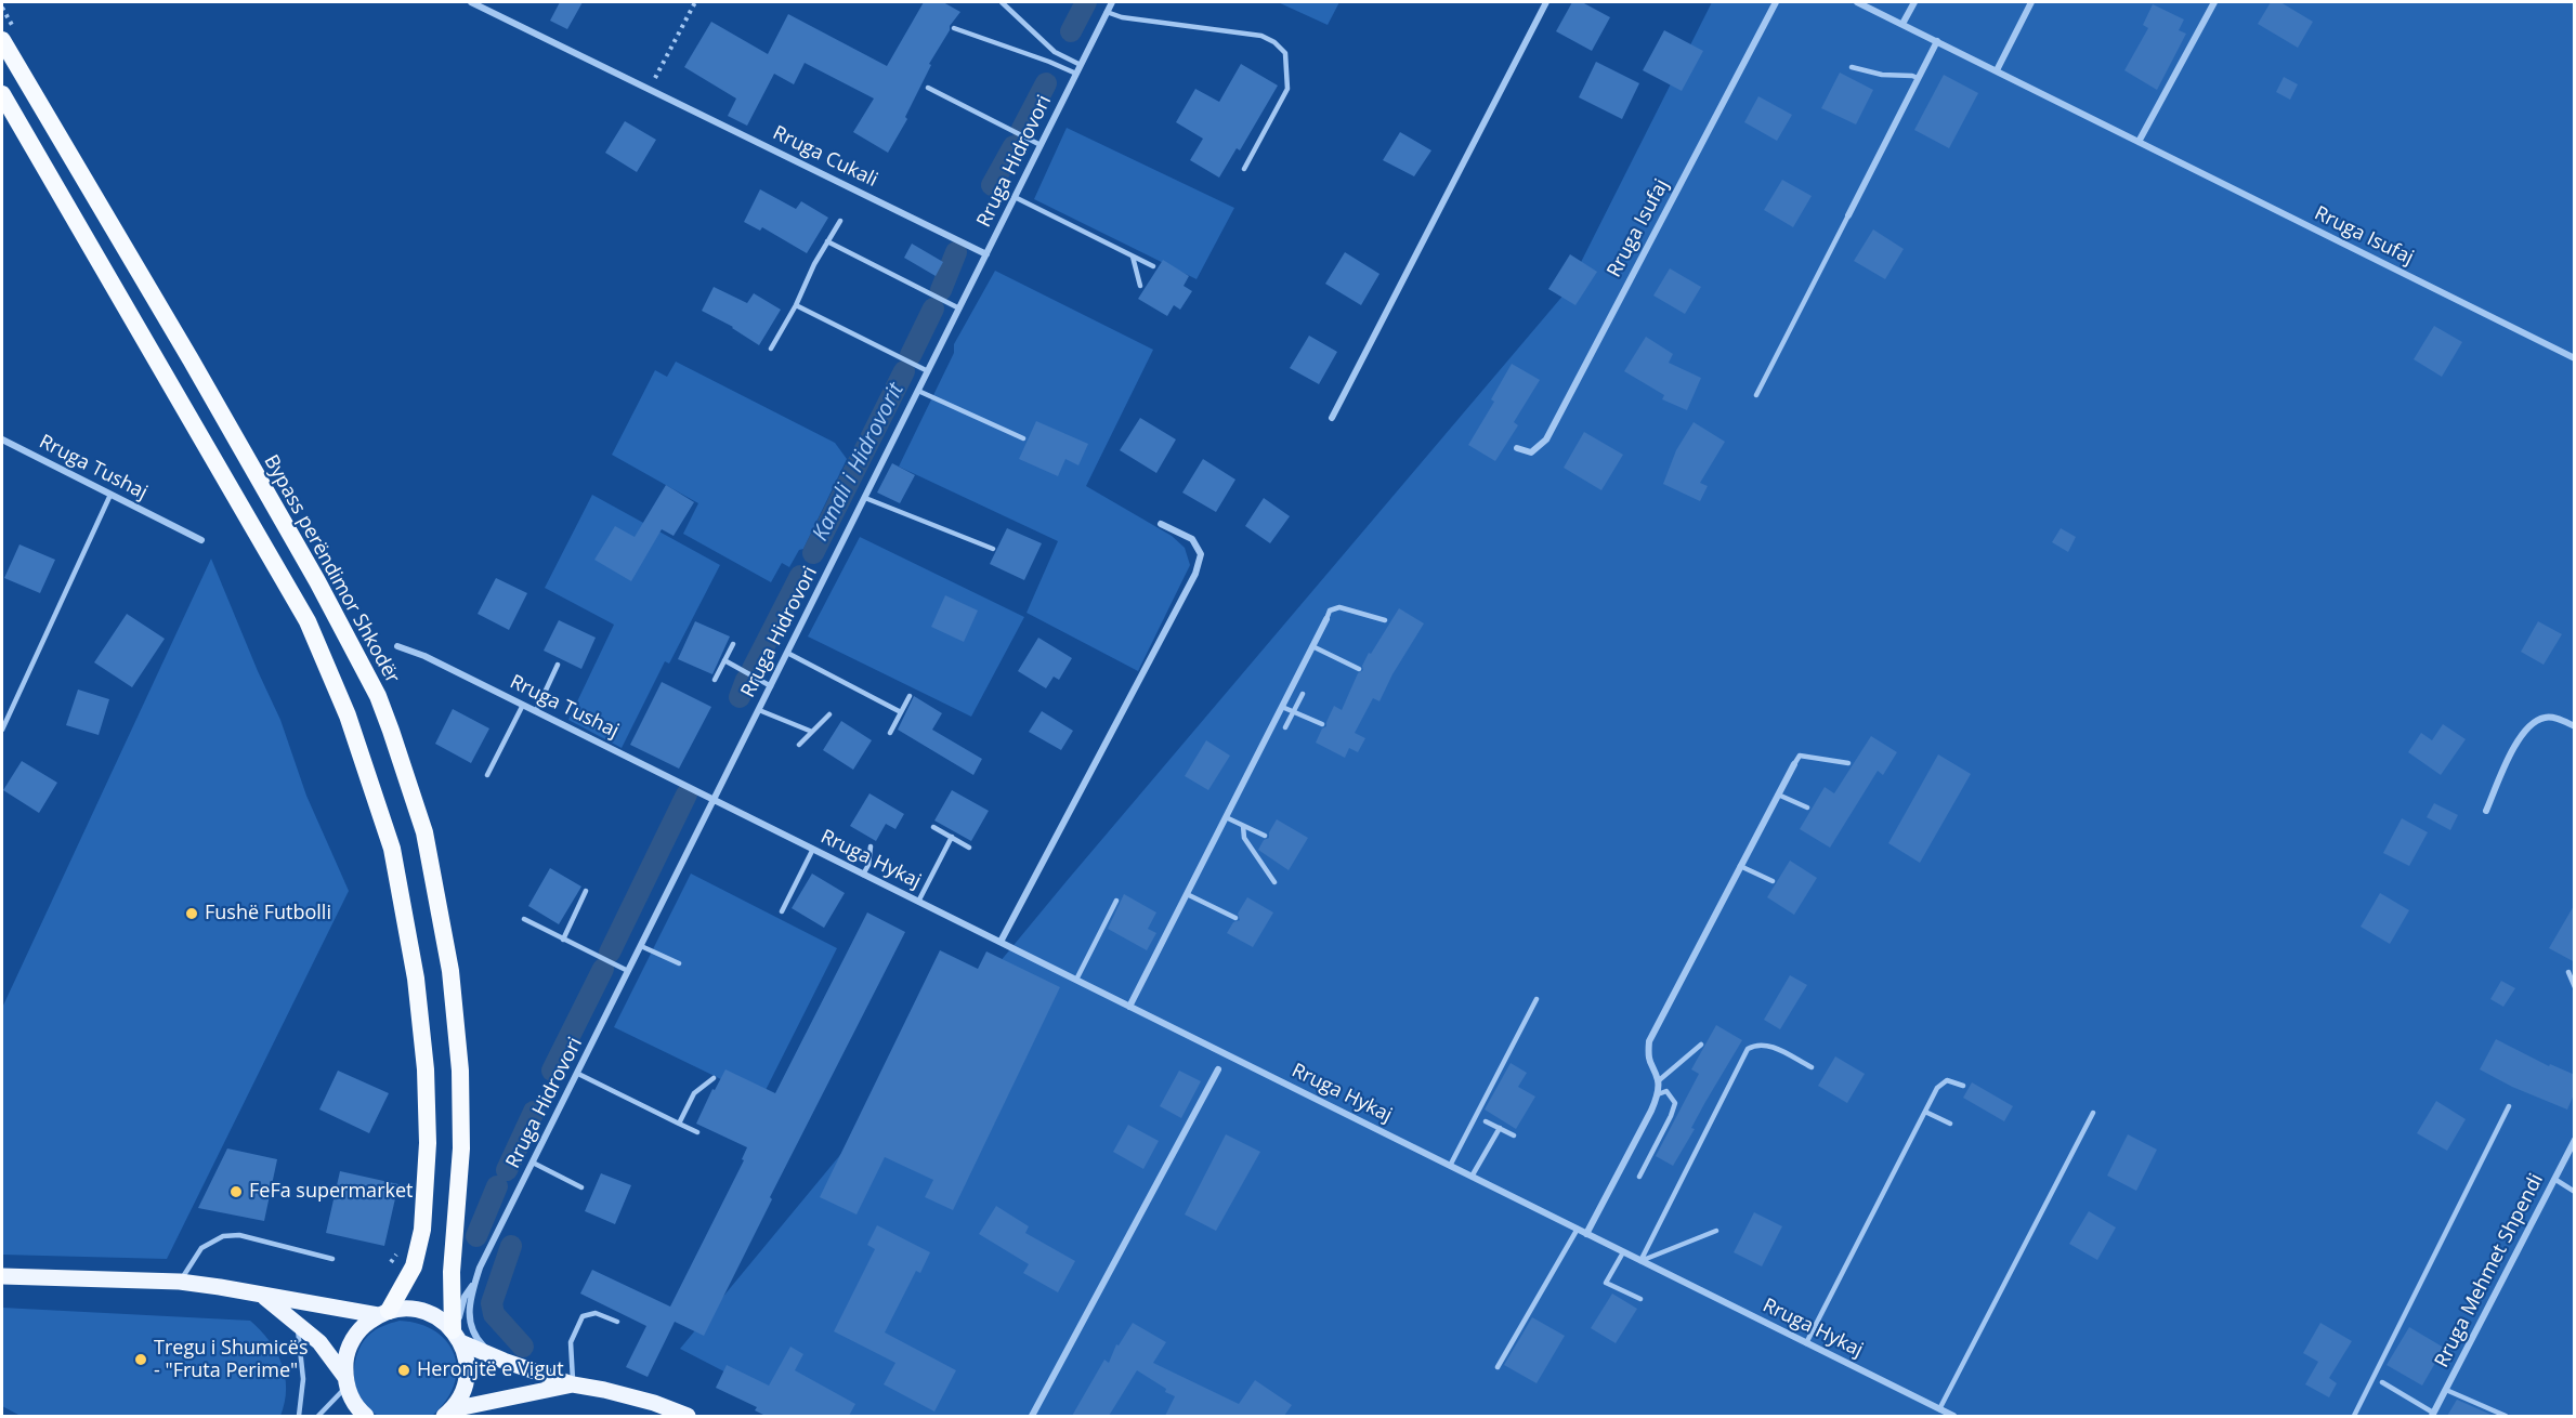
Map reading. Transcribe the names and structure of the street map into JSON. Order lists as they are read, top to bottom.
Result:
{
  "streets": {
    "highway": ["Bypass perëndimor Shkodër"],
    "street": [
      "Rruga Cukali",
      "Rruga Hidrovori",
      "Rruga Isufaj",
      "Rruga Tushaj",
      "Rruga Hykaj",
      "Rruga Mehmet Shpendi"
    ]
  },
  "crossings": [
    ["Rruga Cukali", "Rruga Hidrovori"],
    ["Rruga Hidrovori", "Rruga Tushaj"],
    ["Rruga Hidrovori", "Bypass perëndimor Shkodër"],
    ["Rruga Hidrovori", "Rruga Hykaj"],
    ["Rruga Tushaj", "Rruga Hykaj"]
  ],
  "water": ["Kanali i Hidrovorit"],
  "places": [
    "Fushë Futbolli",
    "FeFa supermarket",
    "Tregu i Shumicës - \"Fruta Perime\"",
    "Heronjtë e Vigut"
  ]
}
